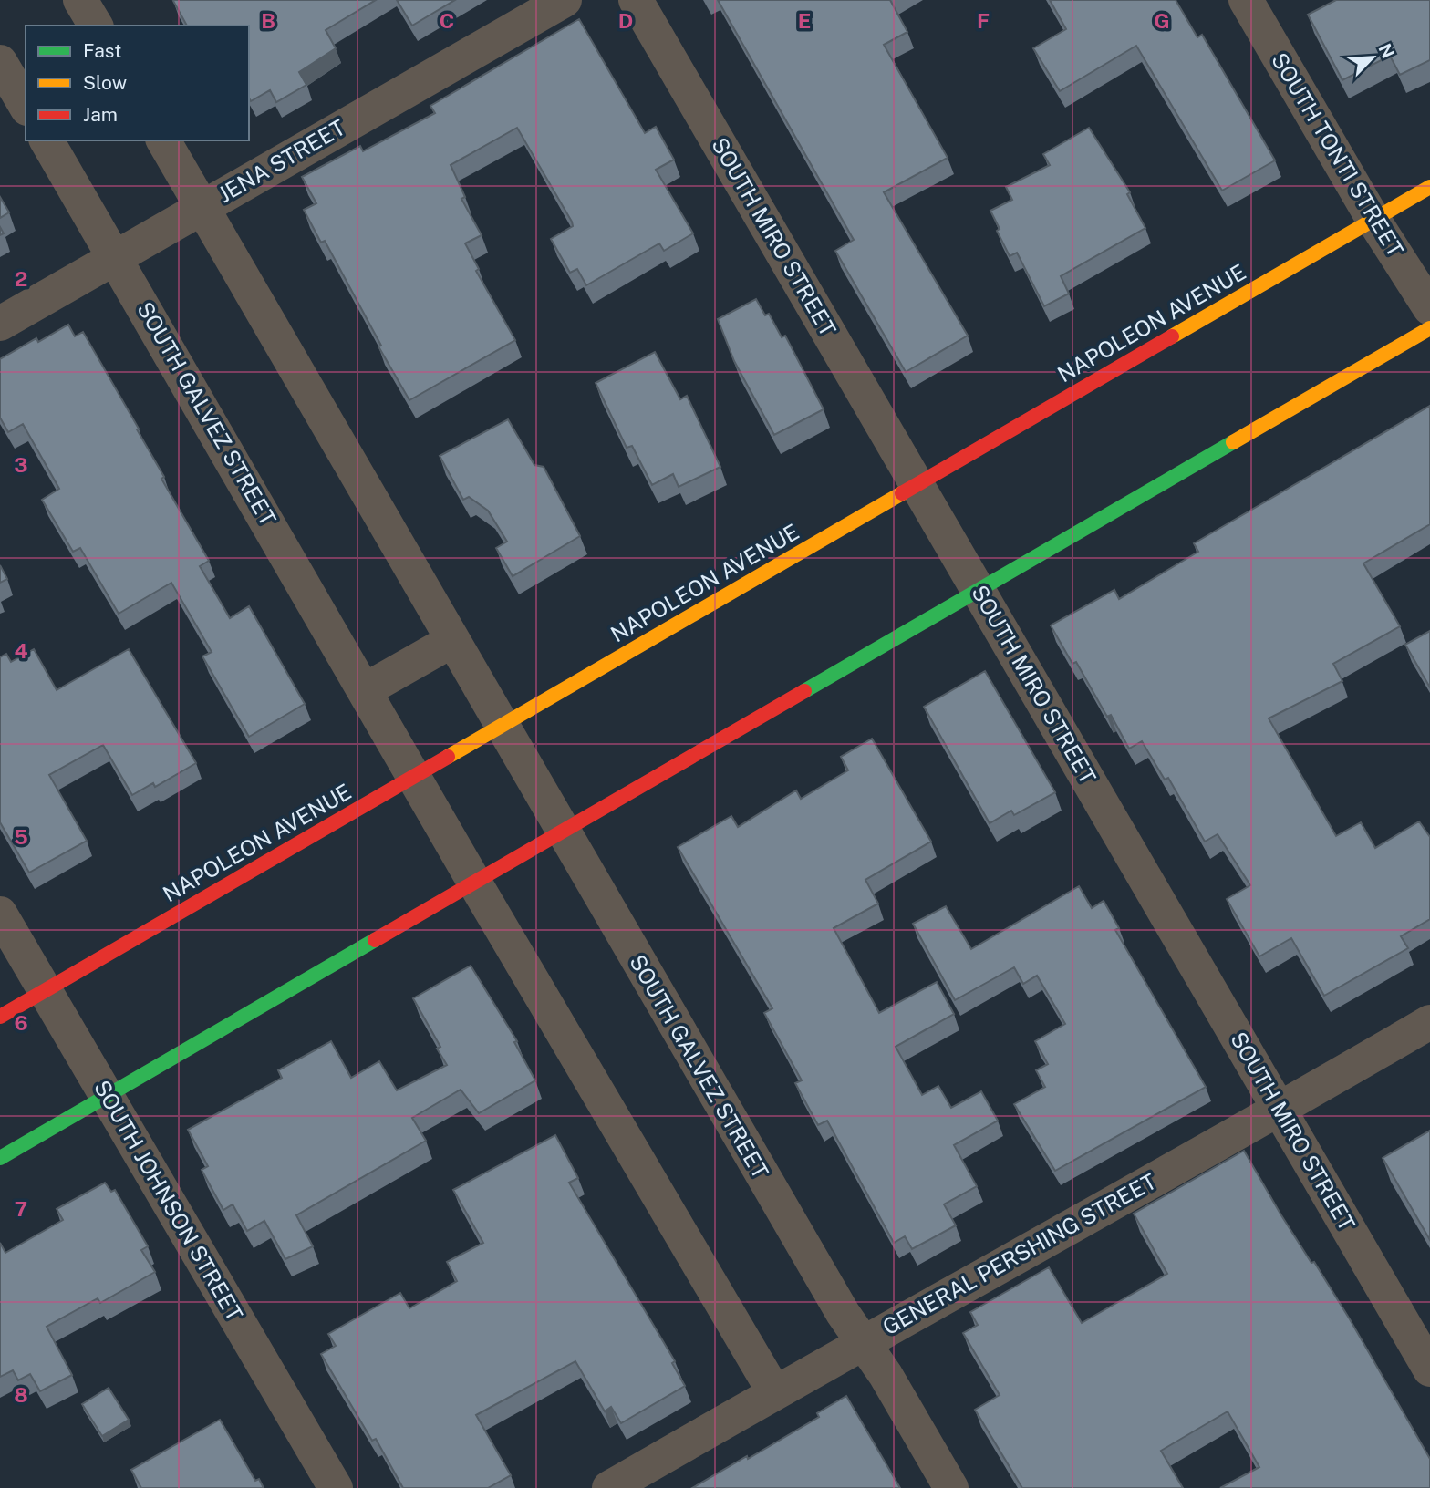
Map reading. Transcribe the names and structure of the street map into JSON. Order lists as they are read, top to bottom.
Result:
{
  "streets": {
    "main road": ["NAPOLEON AVENUE"],
    "street": [
      "SOUTH TONTI STREET",
      "JENA STREET",
      "SOUTH MIRO STREET",
      "SOUTH GALVEZ STREET",
      "SOUTH JOHNSON STREET",
      "GENERAL PERSHING STREET"
    ]
  },
  "crossings": [
    ["SOUTH TONTI STREET", "NAPOLEON AVENUE"],
    ["JENA STREET", "SOUTH GALVEZ STREET"],
    ["SOUTH MIRO STREET", "NAPOLEON AVENUE"],
    ["SOUTH MIRO STREET", "GENERAL PERSHING STREET"],
    ["NAPOLEON AVENUE", "SOUTH GALVEZ STREET"],
    ["NAPOLEON AVENUE", "SOUTH JOHNSON STREET"],
    ["SOUTH GALVEZ STREET", "GENERAL PERSHING STREET"]
  ],
  "legend": ["Fast", "Slow", "Jam"],
  "north": "top right",
  "grid": {
    "columns": [
      "B",
      "C",
      "D",
      "E",
      "F",
      "G"
    ],
    "rows": [
      "2",
      "3",
      "4",
      "5",
      "6",
      "7",
      "8"
    ]
  }
}
